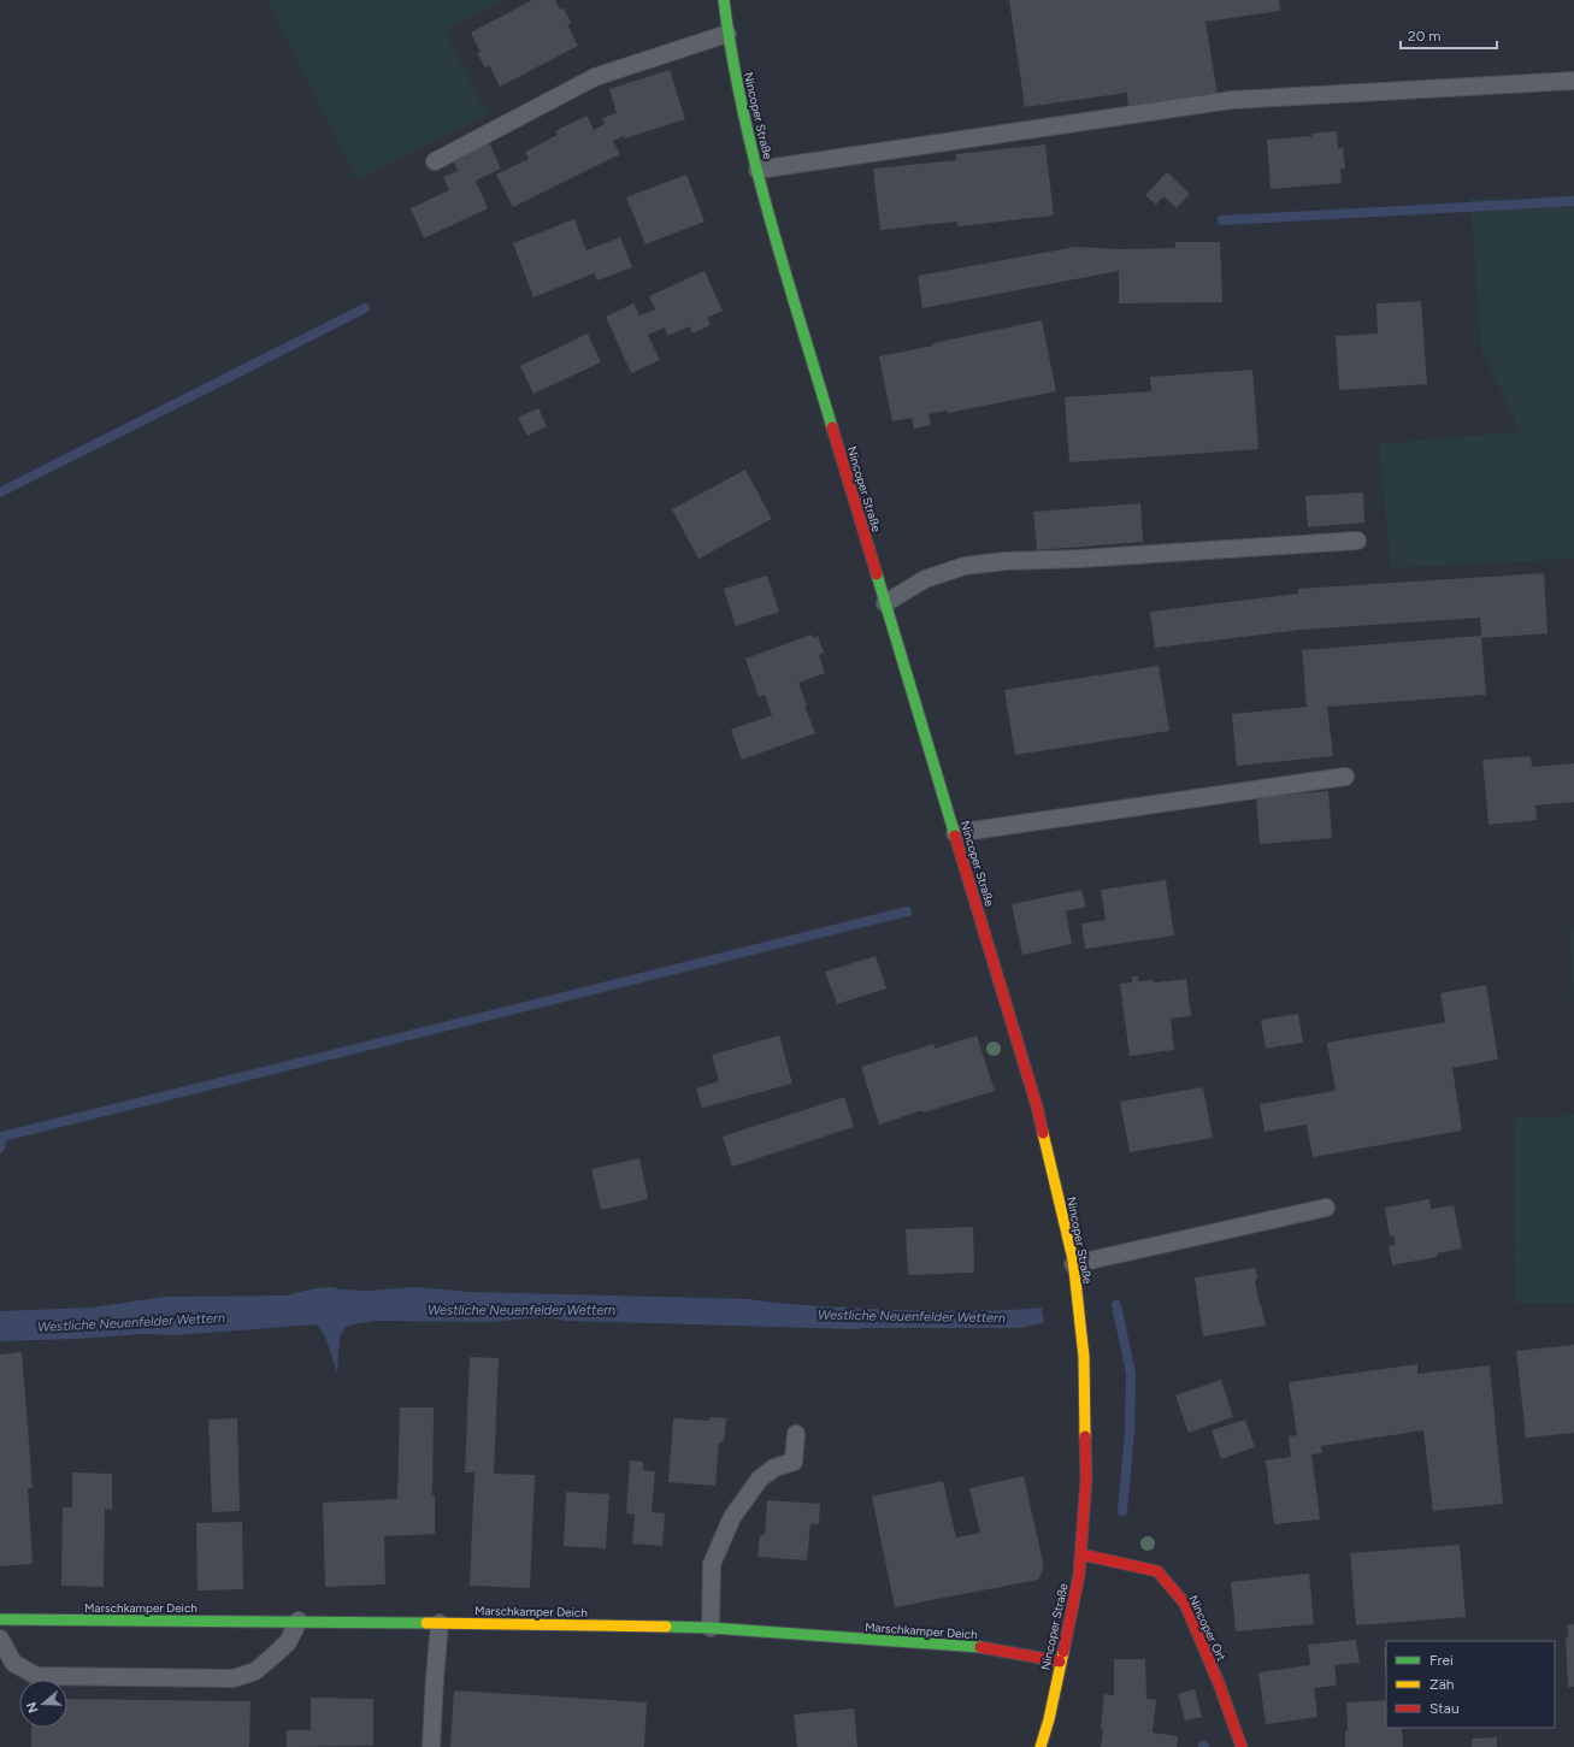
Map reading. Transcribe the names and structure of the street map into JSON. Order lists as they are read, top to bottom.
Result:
{
  "streets": {
    "main road": ["Nincoper Straße", "Marschkamper Deich", "Nincoper Ort"]
  },
  "crossings": [
    ["Nincoper Straße", "Marschkamper Deich"],
    ["Nincoper Straße", "Nincoper Ort"]
  ],
  "water": ["Westliche Neuenfelder Wettern"],
  "legend": ["Frei", "Zäh", "Stau"],
  "scale_bar": "20 m",
  "north": "left"
}
